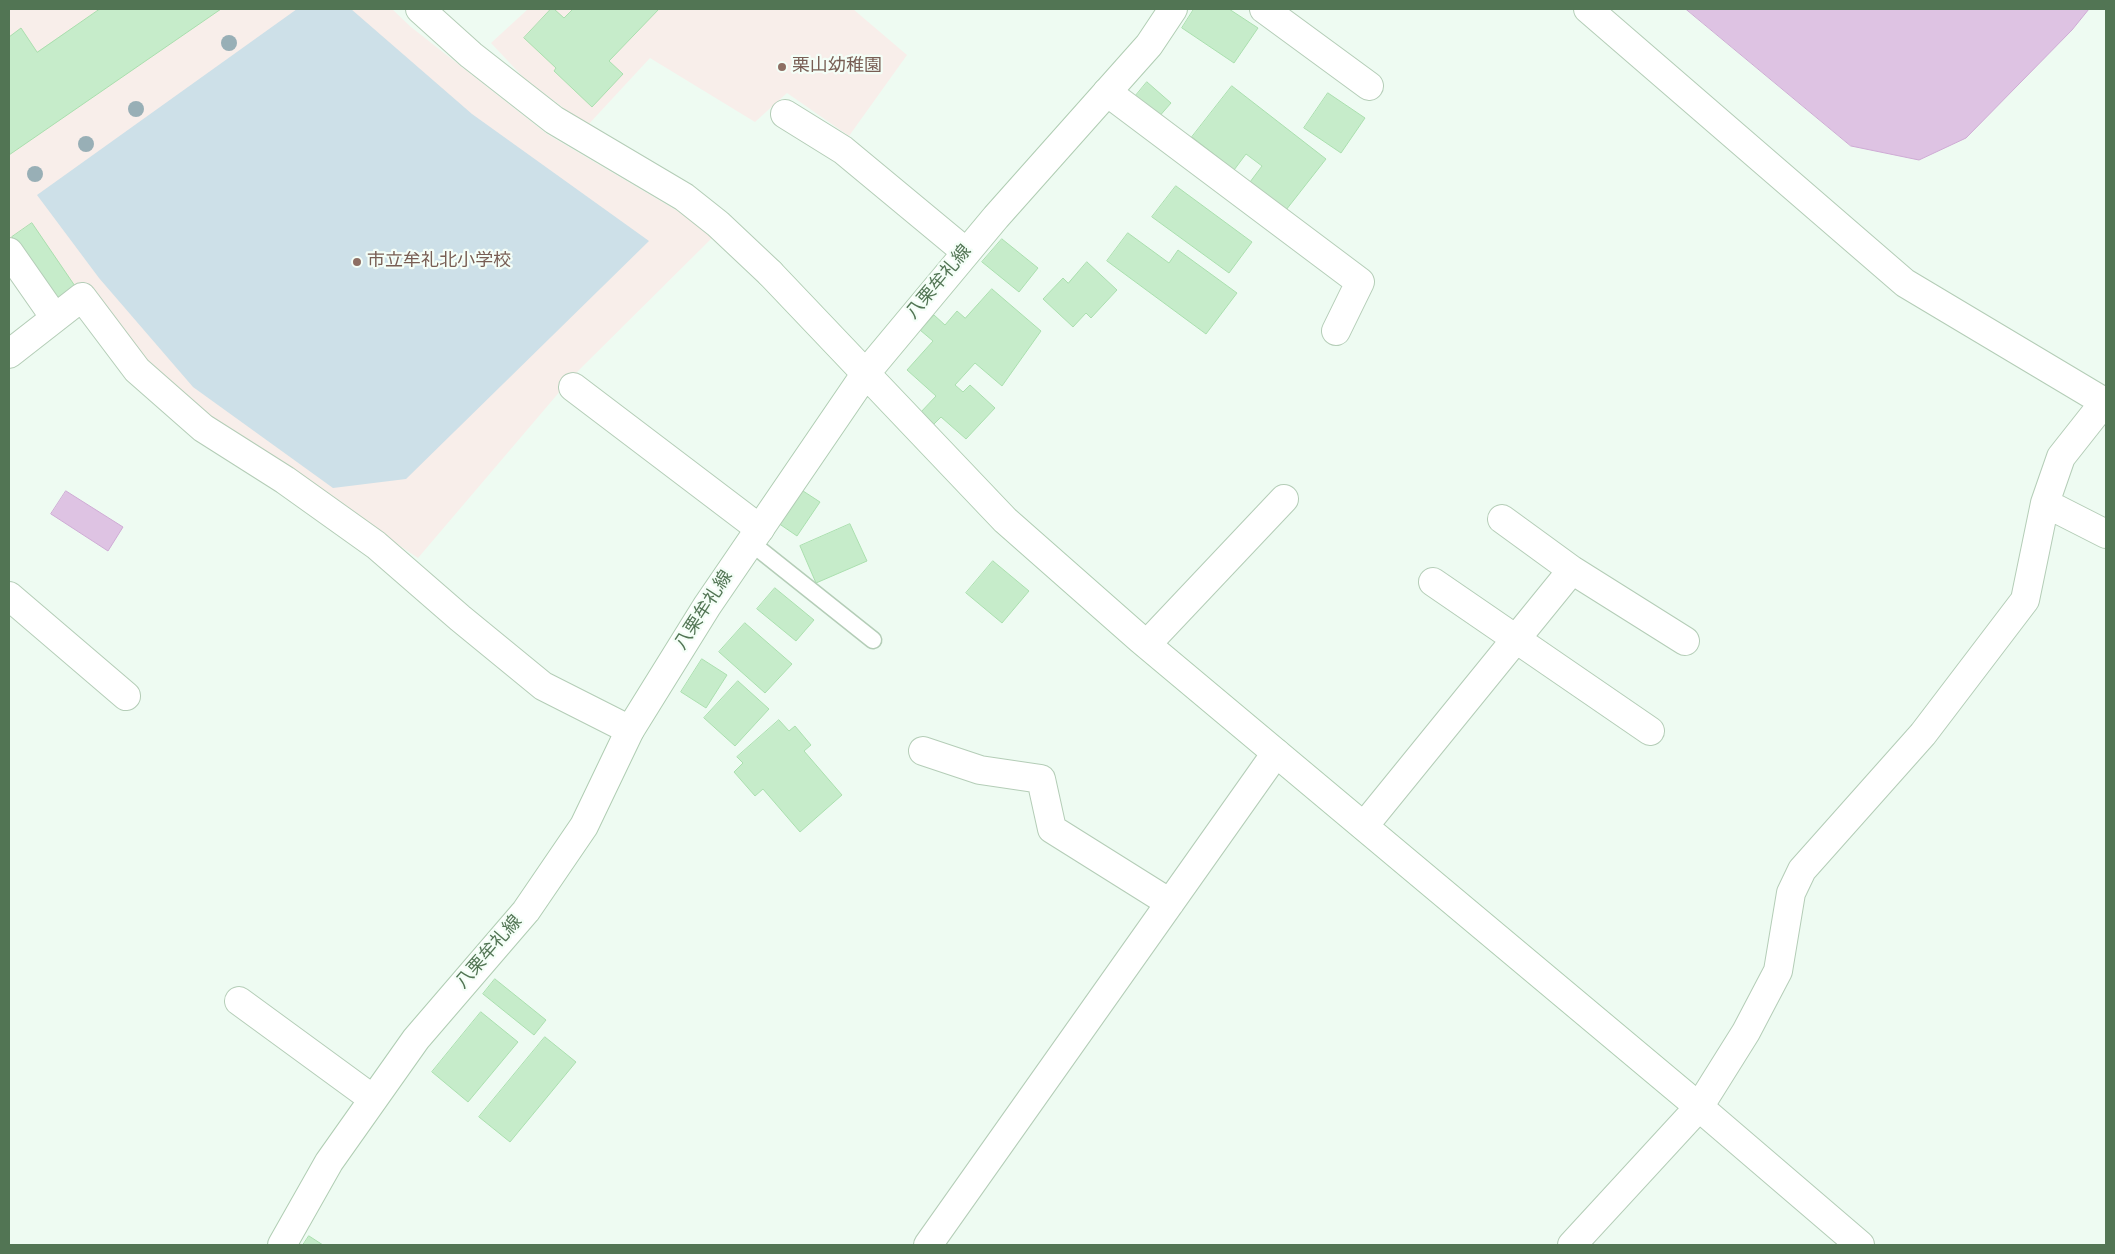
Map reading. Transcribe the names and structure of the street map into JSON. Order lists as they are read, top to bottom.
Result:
{
  "streets": {
    "street": ["八栗牟礼線"]
  },
  "places": ["栗山幼稚園", "市立牟礼北小学校"]
}
